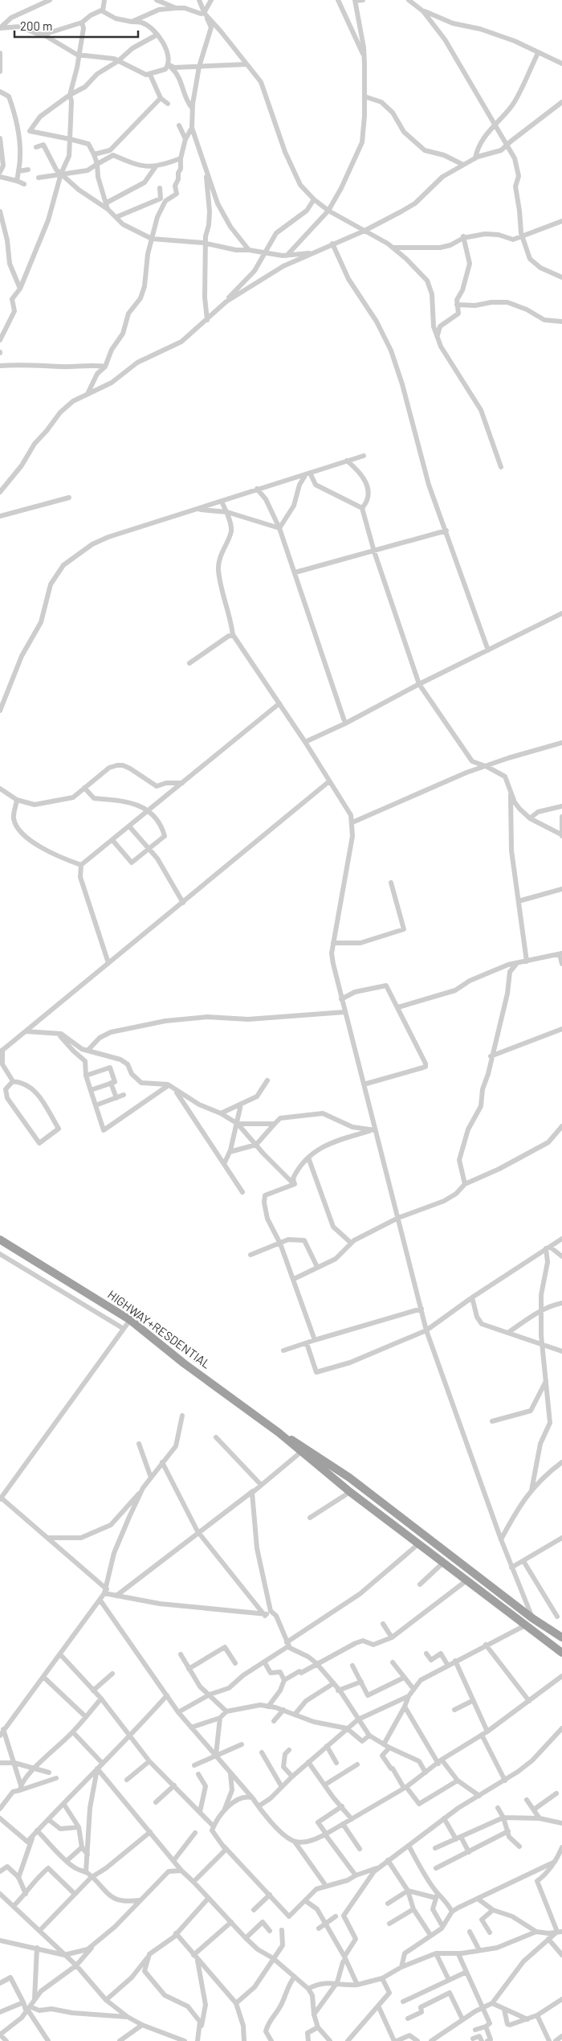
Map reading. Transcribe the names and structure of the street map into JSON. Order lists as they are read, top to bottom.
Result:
{
  "streets": {
    "highway": ["HIGHWAY+RESDENTIAL"]
  },
  "scale_bar": "200 m"
}
